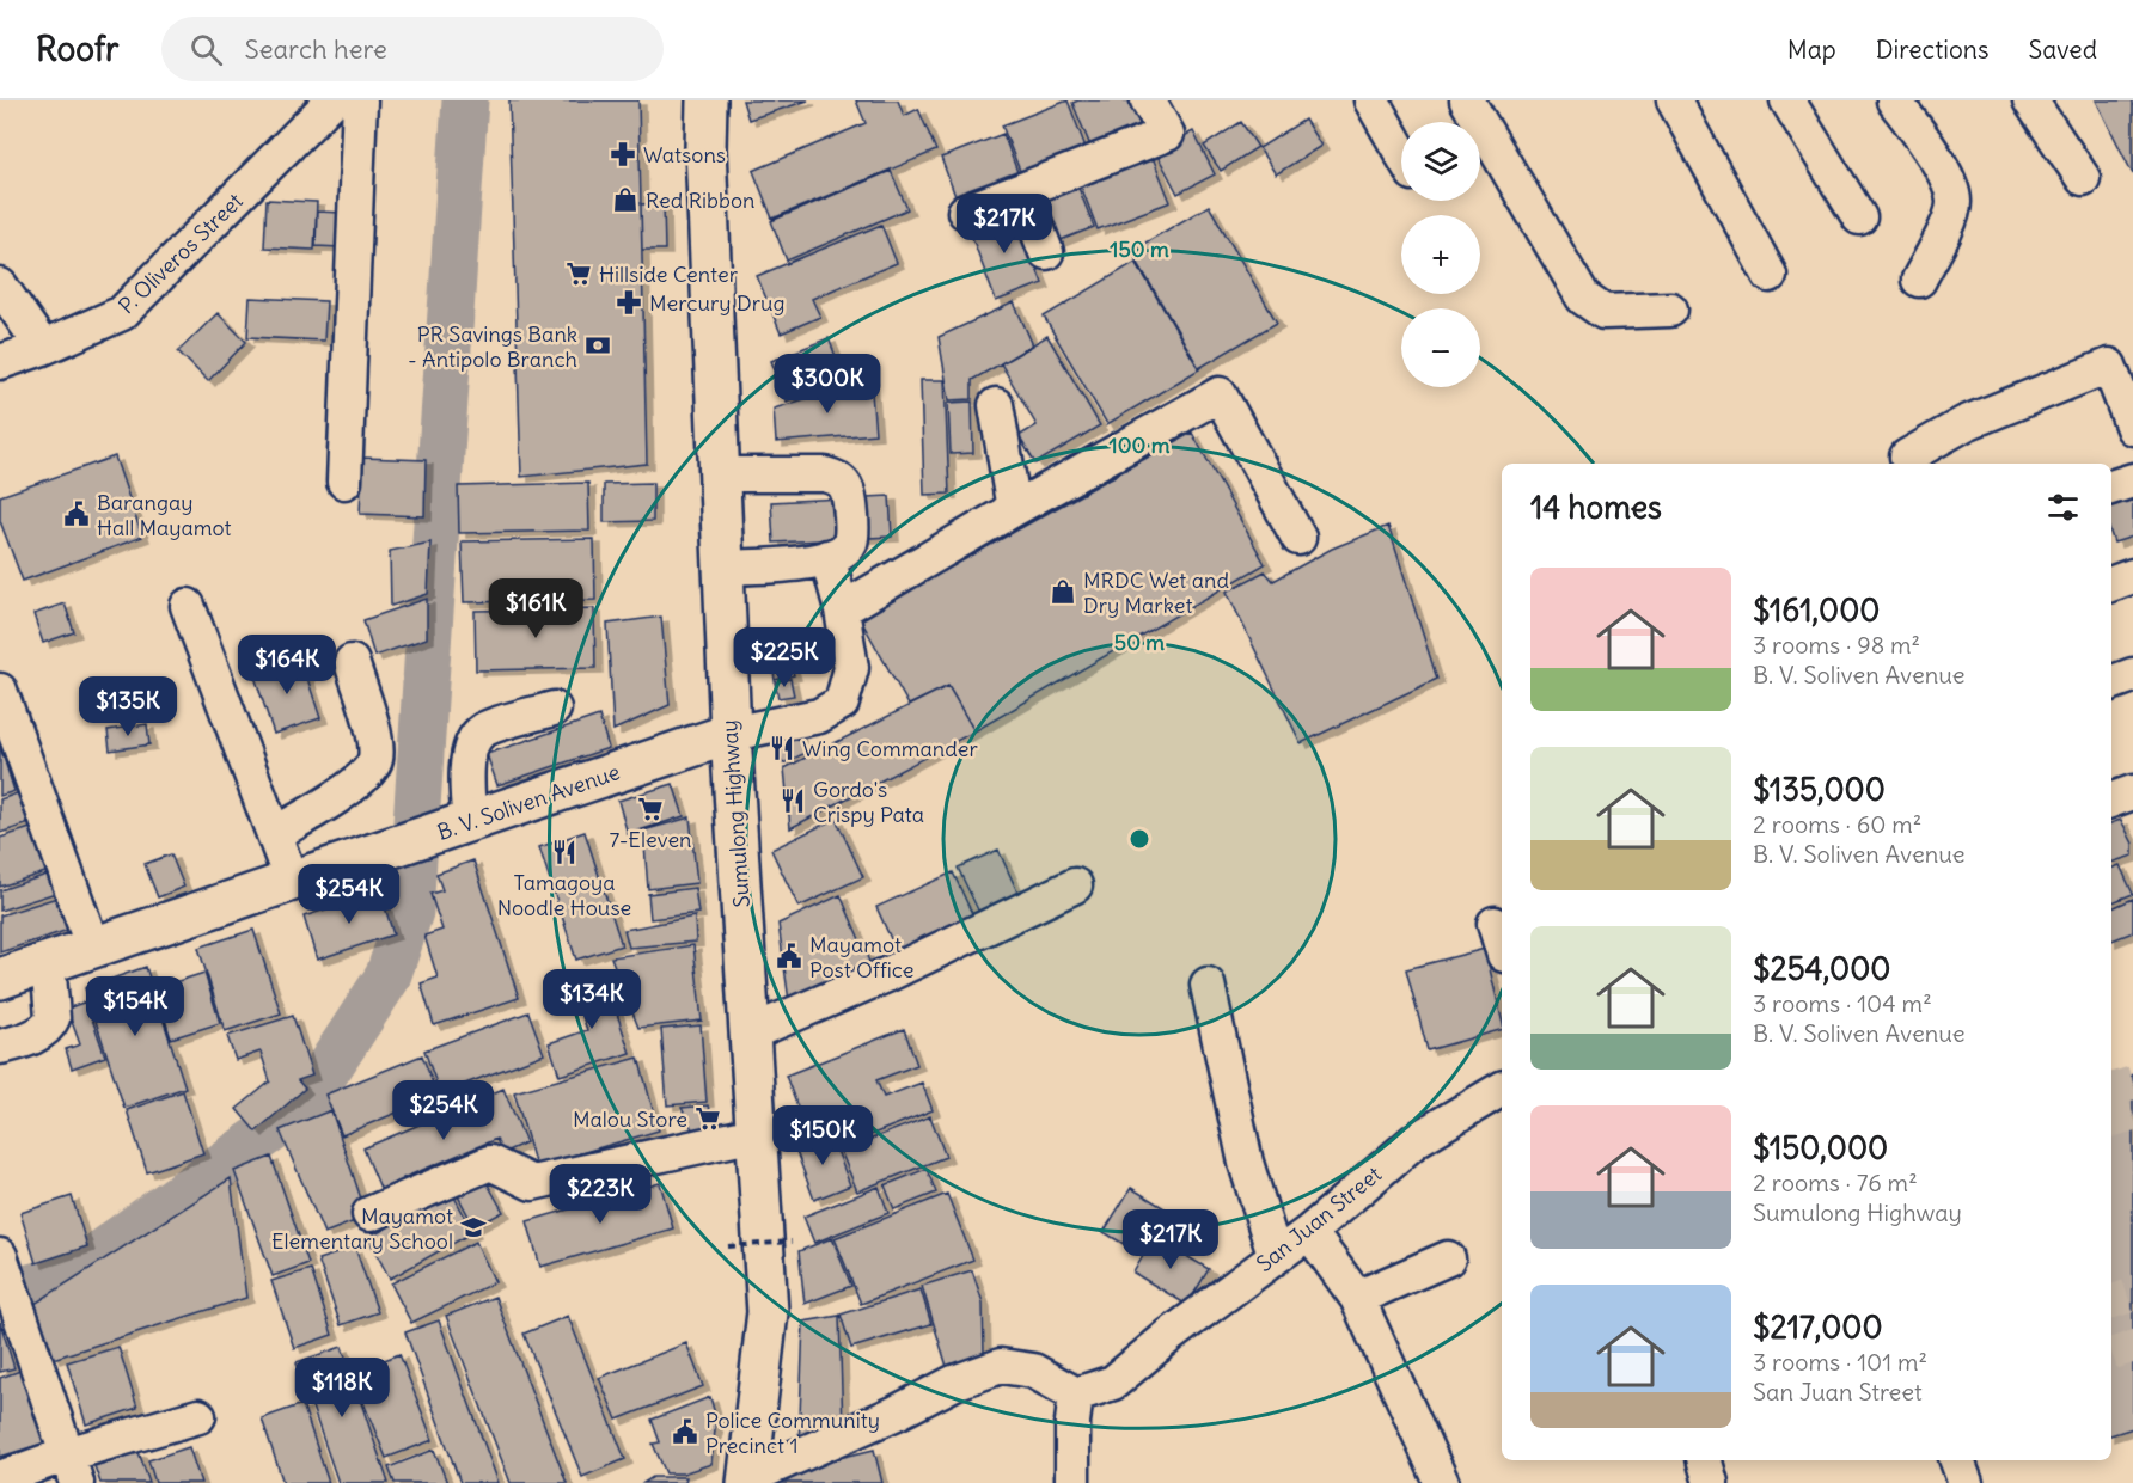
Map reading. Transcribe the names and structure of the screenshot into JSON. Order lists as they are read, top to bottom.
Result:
{
  "streets": {
    "main road": ["B. V. Soliven Avenue", "Sumulong Highway"],
    "street": ["P. Oliveros Street", "San Juan Street"]
  },
  "crossings": [
    ["B. V. Soliven Avenue", "Sumulong Highway"]
  ],
  "places": {
    "pharmacy": ["Watsons", "Mercury Drug"],
    "shop": ["Red Ribbon", "MRDC Wet and Dry Market"],
    "supermarket": ["Hillside Center", "7-Eleven", "Malou Store"],
    "bank": ["PR Savings Bank - Antipolo Branch"],
    "public building": ["Barangay Hall Mayamot", "Mayamot Post Office", "Police Community Precinct 1"],
    "restaurant": ["Wing Commander", "Gordo's Crispy Pata", "Tamagoya Noodle House"],
    "school or university": ["Mayamot Elementary School"]
  },
  "page": {
    "header": "Roofr",
    "search": "Search here",
    "nav": ["Map", "Directions", "Saved"],
    "map_buttons": ["+", "−"],
    "price": [
      "$217K",
      "$300K",
      "$161K",
      "$225K",
      "$164K",
      "$135K",
      "$254K",
      "$134K",
      "$154K",
      "$254K",
      "$150K",
      "$223K",
      "$217K",
      "$118K"
    ],
    "heading": "14 homes",
    "list": [
      {
        "name": "$161,000",
        "note": "3 rooms · 98 m² · B. V. Soliven Avenue"
      },
      {
        "name": "$135,000",
        "note": "2 rooms · 60 m² · B. V. Soliven Avenue"
      },
      {
        "name": "$254,000",
        "note": "3 rooms · 104 m² · B. V. Soliven Avenue"
      },
      {
        "name": "$150,000",
        "note": "2 rooms · 76 m² · Sumulong Highway"
      },
      {
        "name": "$217,000",
        "note": "3 rooms · 101 m² · San Juan Street"
      }
    ]
  },
  "rings": ["150 m", "100 m", "50 m"]
}
